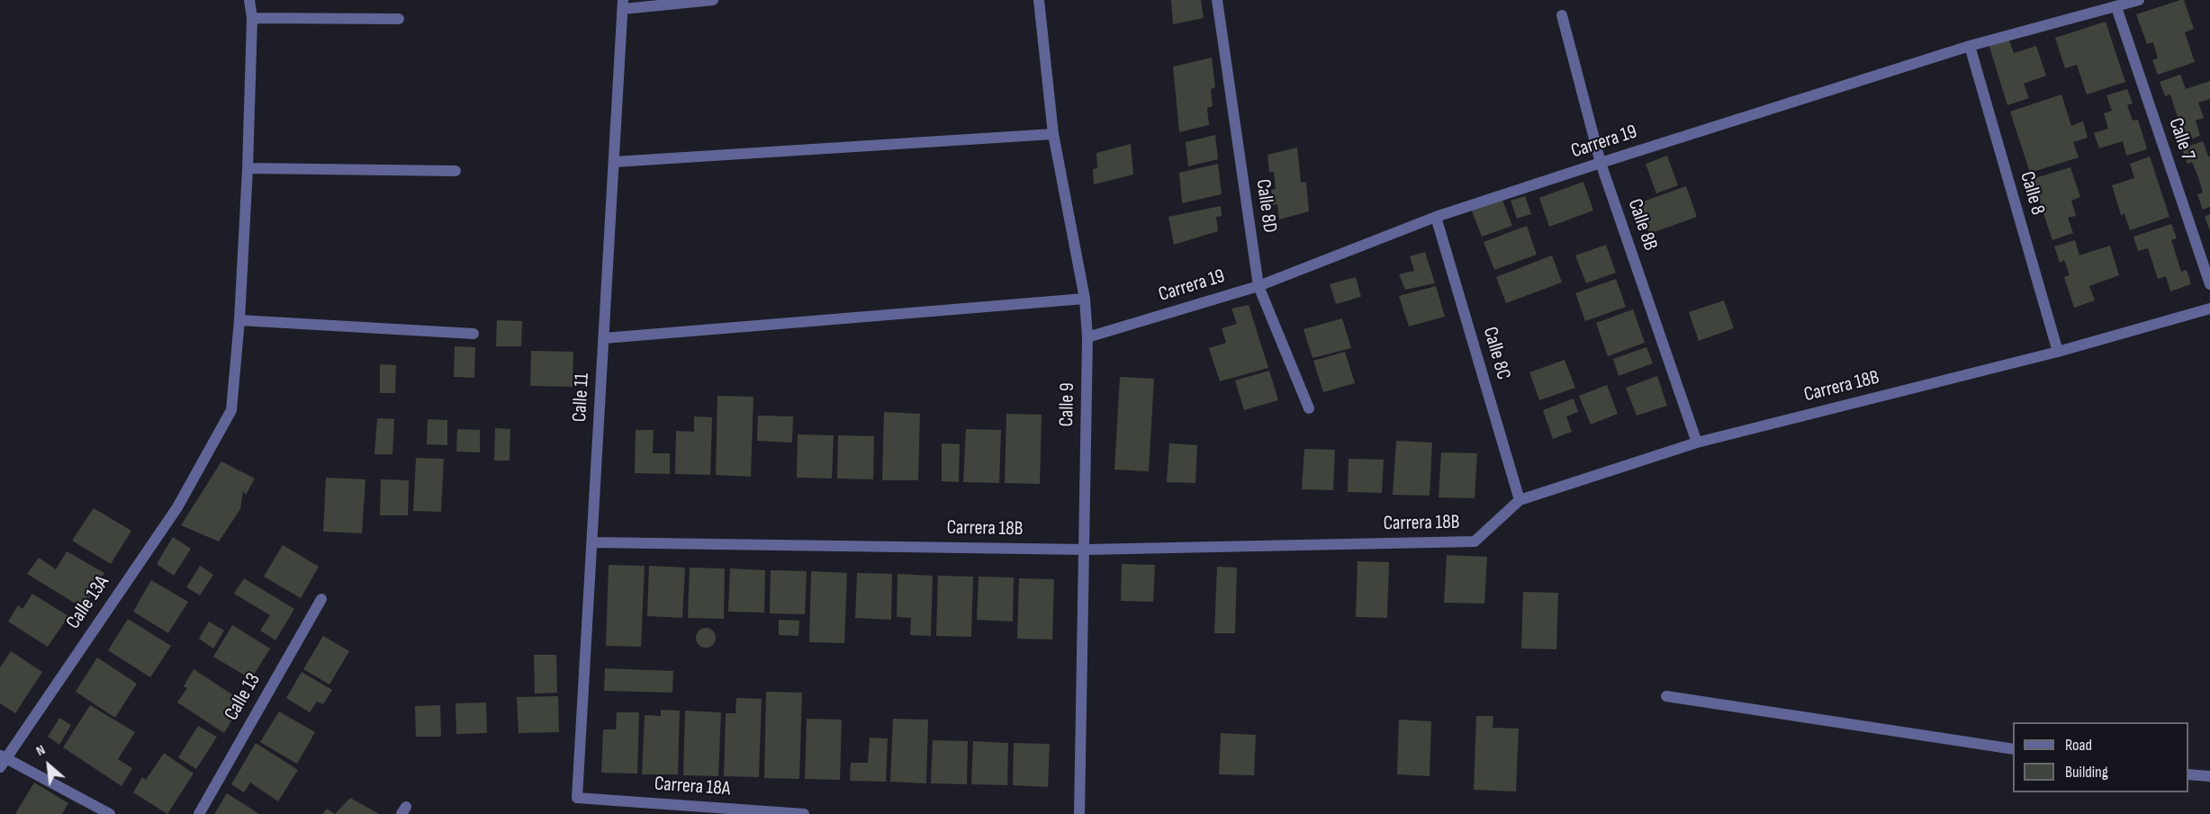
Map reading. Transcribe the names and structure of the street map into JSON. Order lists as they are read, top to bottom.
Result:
{
  "streets": {
    "street": [
      "Calle 7",
      "Carrera 19",
      "Calle 8",
      "Calle 8D",
      "Calle 8B",
      "Calle 8C",
      "Carrera 18B",
      "Calle 11",
      "Calle 9",
      "Calle 13A",
      "Calle 13",
      "Carrera 18A"
    ]
  },
  "crossings": [
    ["Calle 7", "Carrera 19"],
    ["Carrera 19", "Calle 8"],
    ["Carrera 19", "Calle 8D"],
    ["Carrera 19", "Calle 8B"],
    ["Carrera 19", "Calle 8C"],
    ["Carrera 19", "Calle 9"],
    ["Calle 8", "Carrera 18B"],
    ["Calle 8B", "Carrera 18B"],
    ["Calle 8C", "Carrera 18B"],
    ["Carrera 18B", "Calle 11"],
    ["Carrera 18B", "Calle 9"],
    ["Calle 11", "Carrera 18A"]
  ],
  "legend": ["Road", "Building"],
  "north": "top left"
}
